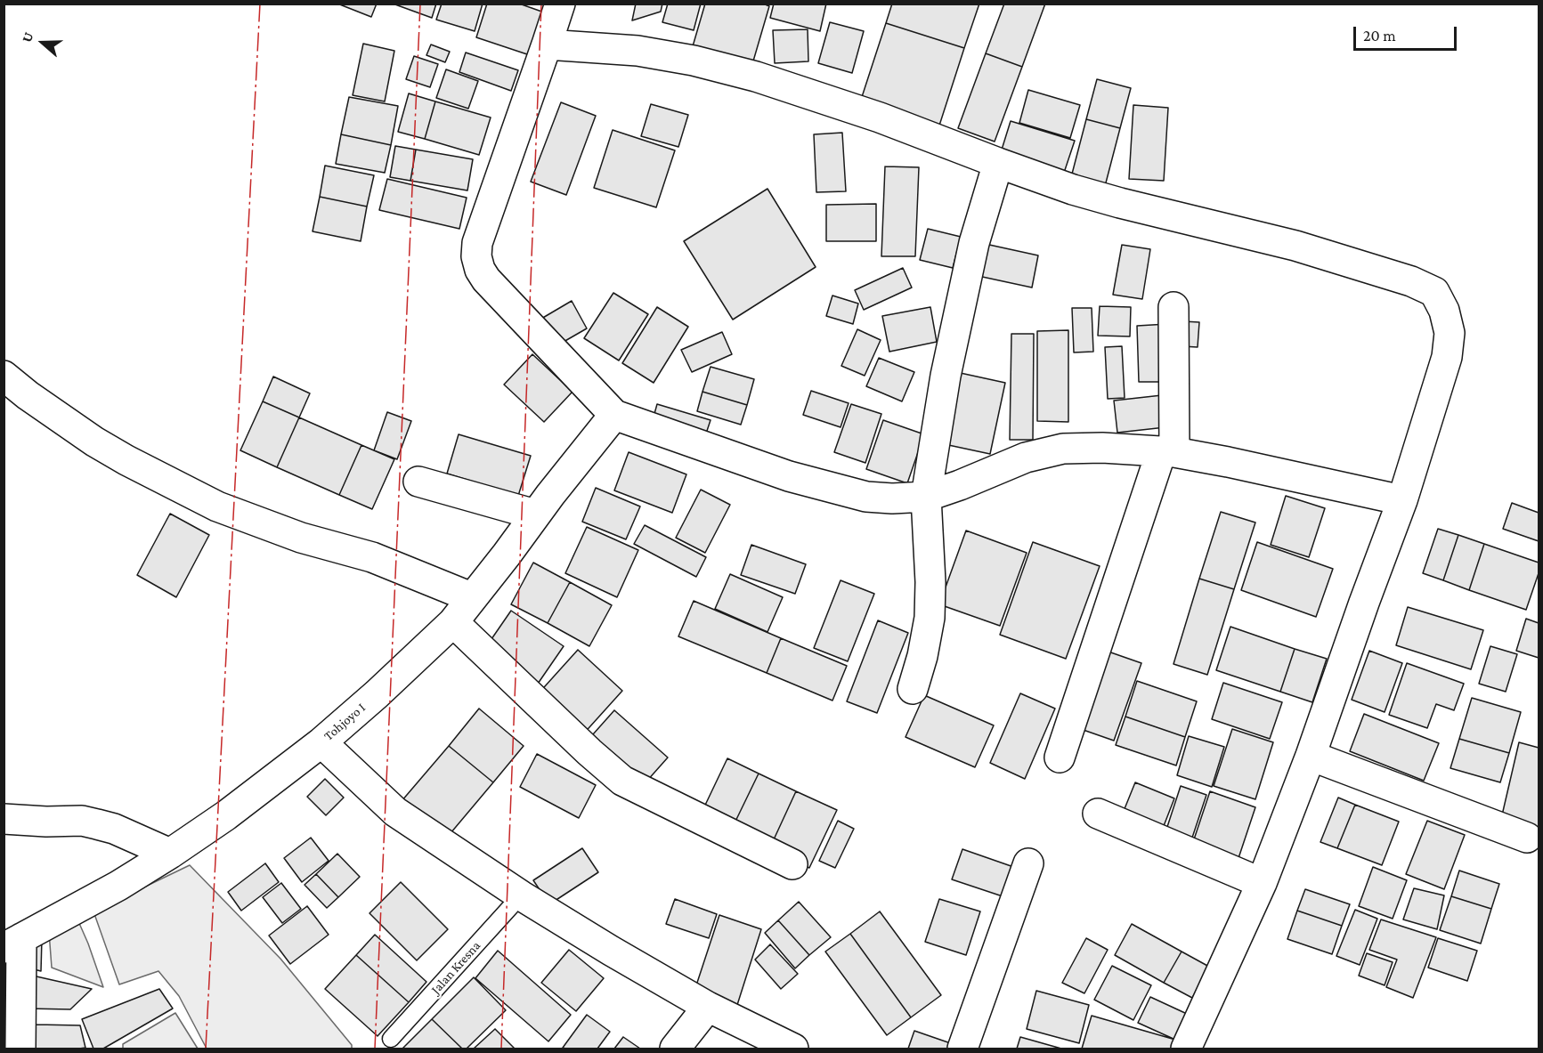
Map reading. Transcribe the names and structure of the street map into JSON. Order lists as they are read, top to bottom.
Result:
{
  "streets": {
    "street": ["Tohjoyo I"],
    "lane": ["Jalan Kresna"]
  },
  "scale_bar": "20 m",
  "north": "left"
}
